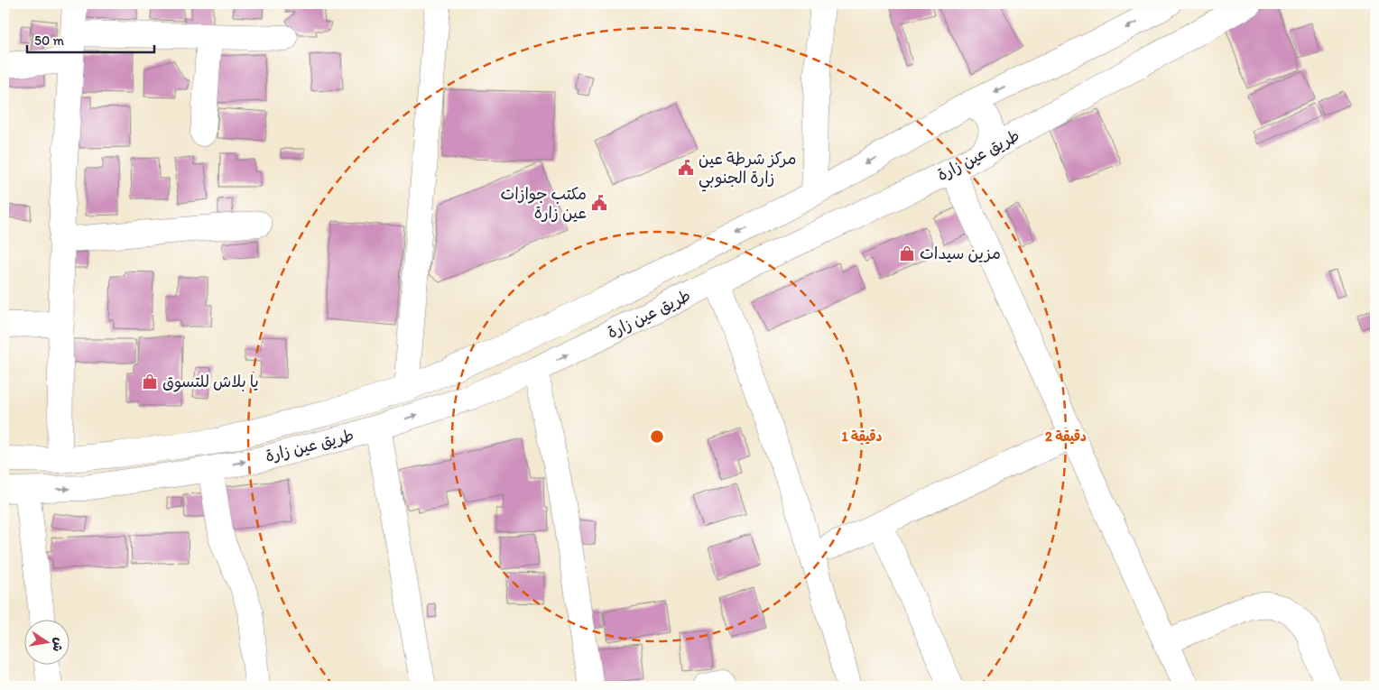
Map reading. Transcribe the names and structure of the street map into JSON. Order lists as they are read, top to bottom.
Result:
{
  "streets": {
    "street": ["طريق عين زارة"]
  },
  "places": {
    "public building": ["مركز شرطة عين زارة الجنوبي", "مكتب جوازات عين زارة"],
    "shop": ["مزين سيدات", "يا بلاش للتسوق"]
  },
  "scale_bar": "50 m",
  "north": "right",
  "rings": ["1 دقيقة", "2 دقيقة"]
}
